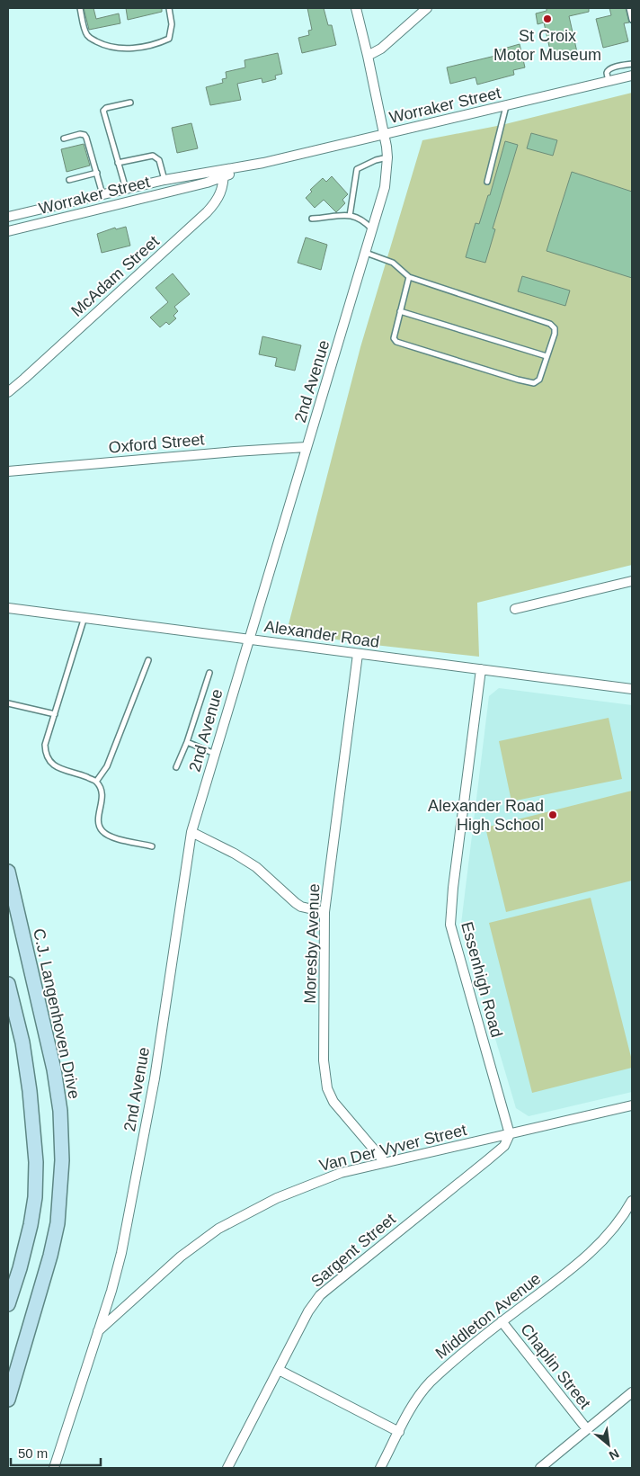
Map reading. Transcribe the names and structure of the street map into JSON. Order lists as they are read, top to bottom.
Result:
{
  "streets": {
    "main road": ["C.J. Langenhoven Drive"],
    "street": [
      "Worraker Street",
      "McAdam Street",
      "2nd Avenue",
      "Oxford Street",
      "Alexander Road",
      "Moresby Avenue",
      "Essenhigh Road",
      "Van Der Vyver Street",
      "Sargent Street",
      "Middleton Avenue",
      "Chaplin Street"
    ]
  },
  "crossings": [
    ["Worraker Street", "McAdam Street"],
    ["Worraker Street", "2nd Avenue"],
    ["2nd Avenue", "Oxford Street"],
    ["2nd Avenue", "Alexander Road"],
    ["2nd Avenue", "Van Der Vyver Street"],
    ["Alexander Road", "Moresby Avenue"],
    ["Alexander Road", "Essenhigh Road"],
    ["Moresby Avenue", "Van Der Vyver Street"],
    ["Essenhigh Road", "Van Der Vyver Street"],
    ["Essenhigh Road", "Sargent Street"],
    ["Van Der Vyver Street", "Sargent Street"],
    ["Middleton Avenue", "Chaplin Street"]
  ],
  "places": ["St Croix Motor Museum", "Alexander Road High School"],
  "scale_bar": "50 m",
  "north": "bottom right"
}
